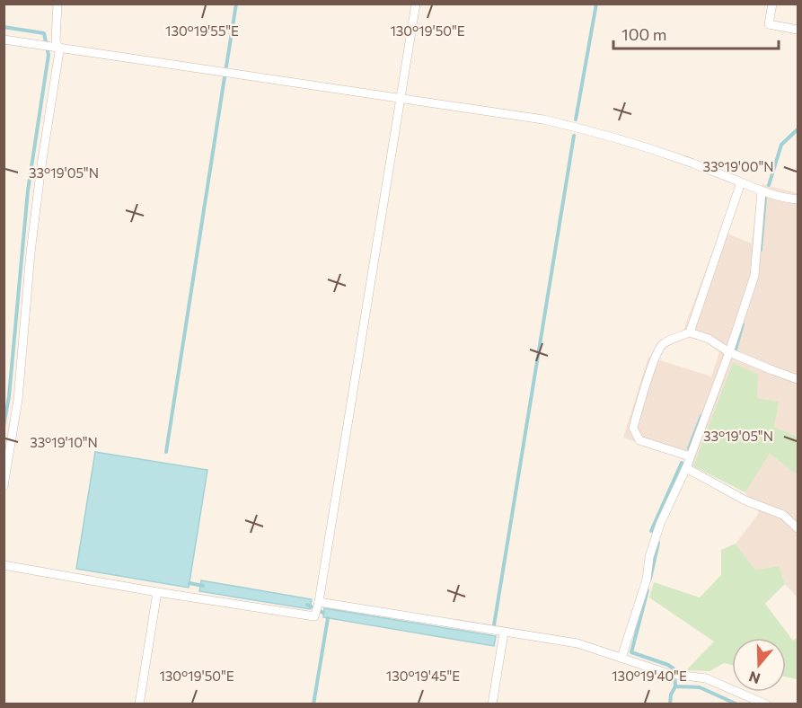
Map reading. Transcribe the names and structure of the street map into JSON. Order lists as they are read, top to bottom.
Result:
{
  "scale_bar": "100 m",
  "north": "bottom",
  "coordinates": [
    "130°19'55\"E",
    "130°19'50\"E",
    "33°19'00\"N",
    "33°19'05\"N",
    "33°19'10\"N",
    "130°19'45\"E",
    "130°19'40\"E"
  ]
}
